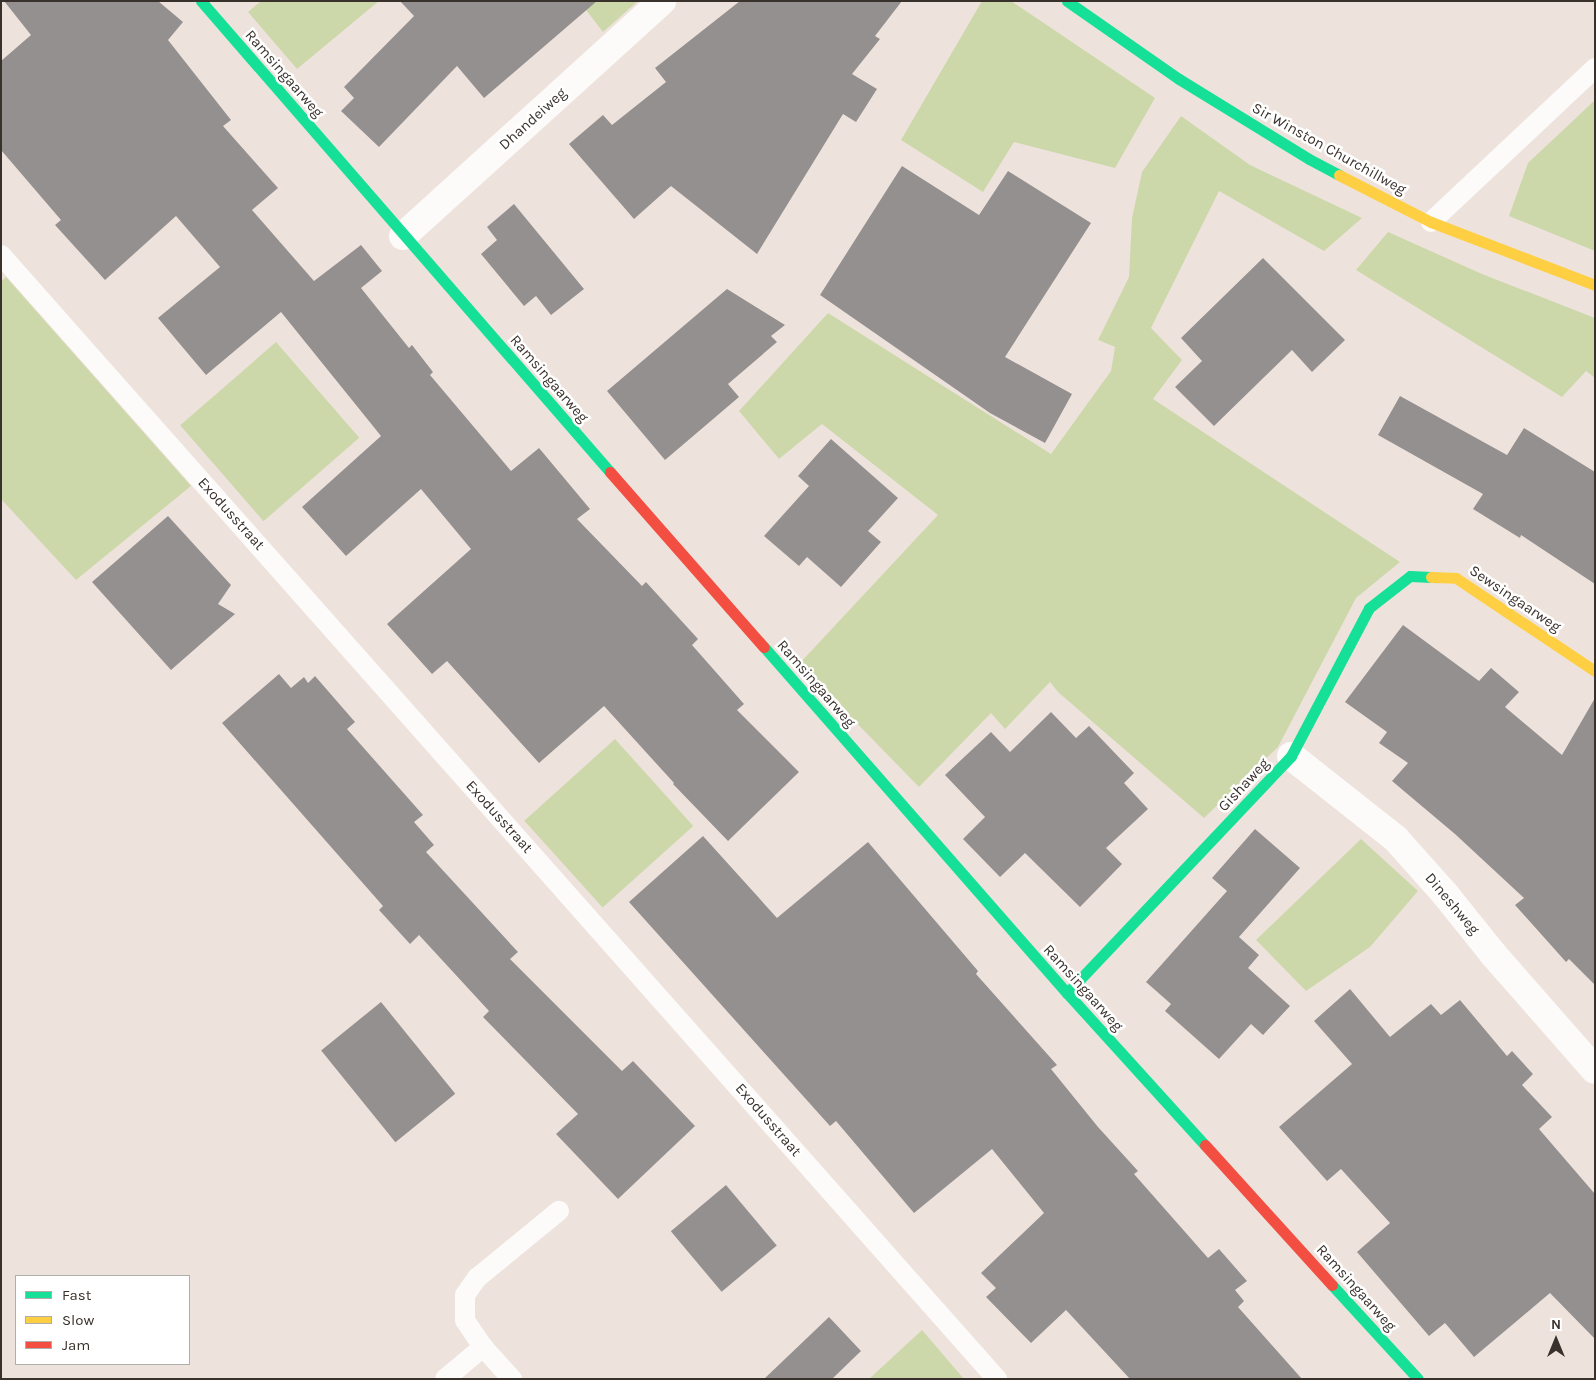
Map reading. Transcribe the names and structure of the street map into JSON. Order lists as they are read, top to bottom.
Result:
{
  "streets": {
    "street": [
      "Ramsingaarweg",
      "Dhandeiweg",
      "Sir Winston Churchillweg",
      "Sewsingaarweg",
      "Gishaweg",
      "Dineshweg"
    ],
    "lane": ["Exodusstraat"]
  },
  "crossings": [
    ["Ramsingaarweg", "Dhandeiweg"],
    ["Ramsingaarweg", "Gishaweg"],
    ["Sewsingaarweg", "Gishaweg"],
    ["Gishaweg", "Dineshweg"]
  ],
  "legend": ["Fast", "Slow", "Jam"],
  "north": "top"
}
